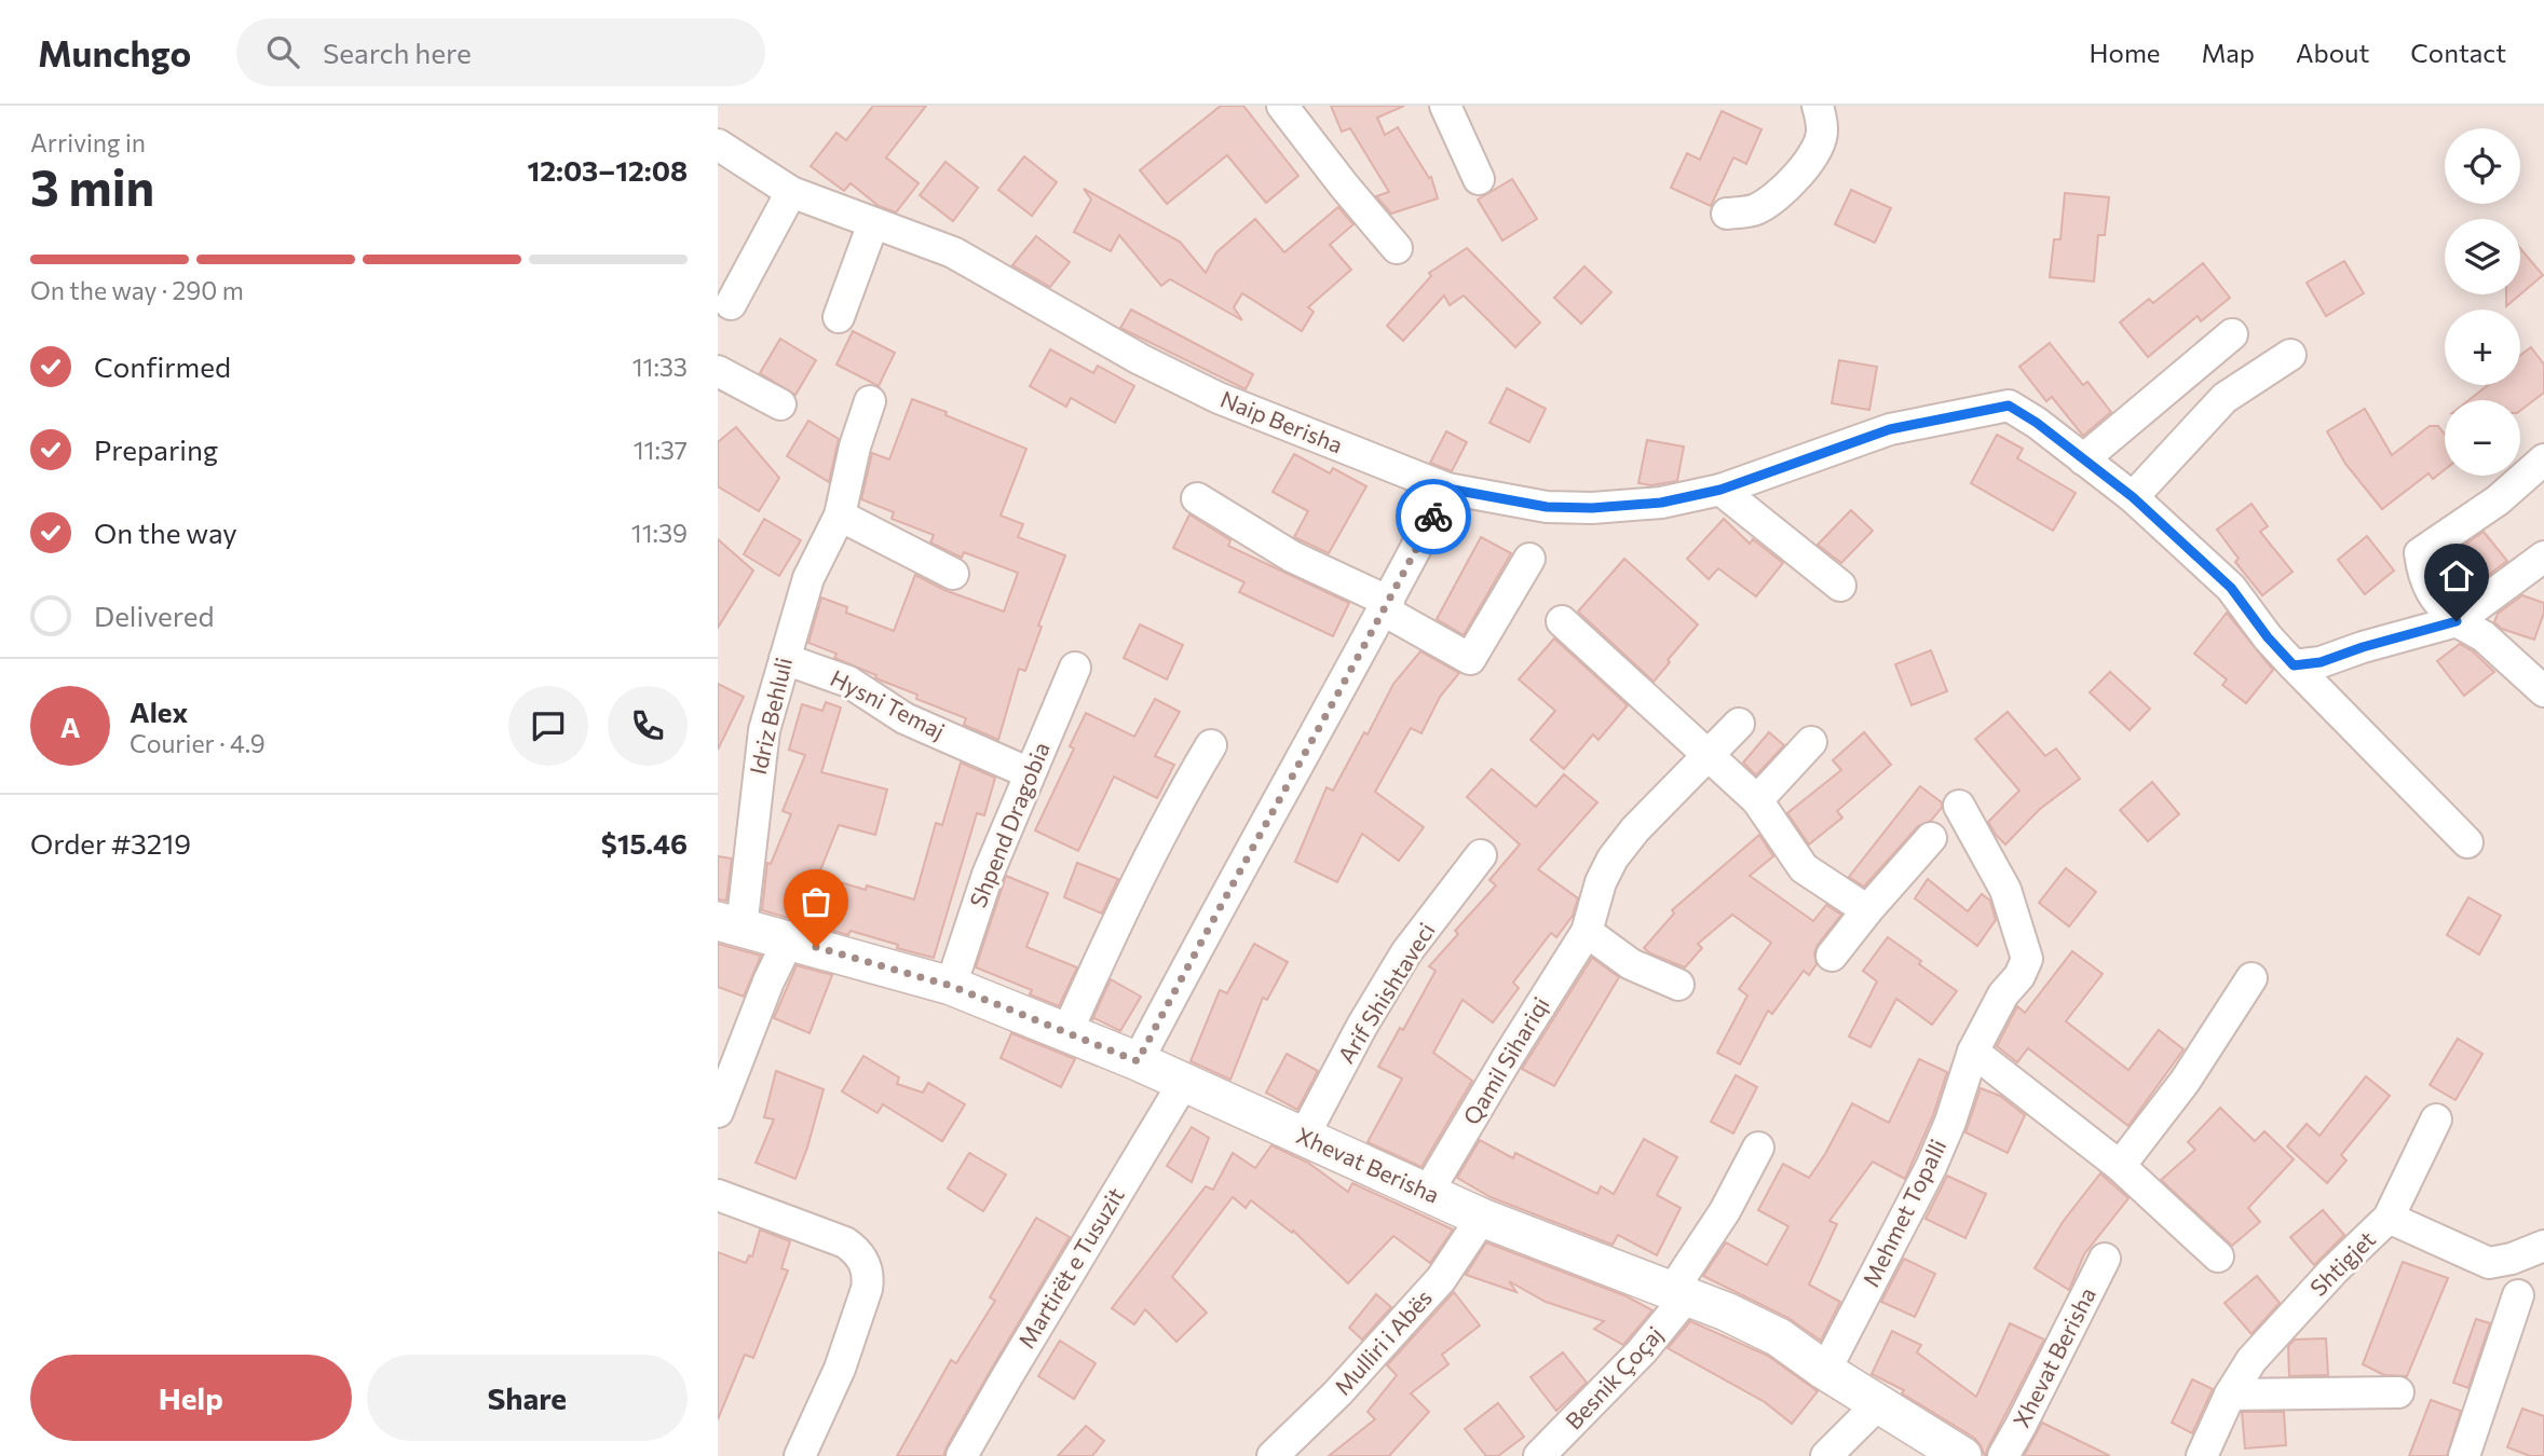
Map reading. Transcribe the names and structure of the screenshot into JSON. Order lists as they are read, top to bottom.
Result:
{
  "streets": {
    "street": [
      "Naip Berisha",
      "Hysni Temaj",
      "Idriz Behluli",
      "Shpend Dragobia",
      "Arif Shishtaveci",
      "Qamil Sihariqi",
      "Xhevat Berisha",
      "Mehmet Topalli",
      "Shtigjet",
      "Martirët e Tusuzit",
      "Mulliri i Abës",
      "Besnik Çoçaj"
    ]
  },
  "crossings": [
    ["Hysni Temaj", "Idriz Behluli"],
    ["Hysni Temaj", "Shpend Dragobia"],
    ["Idriz Behluli", "Xhevat Berisha"],
    ["Shpend Dragobia", "Xhevat Berisha"],
    ["Arif Shishtaveci", "Xhevat Berisha"],
    ["Qamil Sihariqi", "Xhevat Berisha"],
    ["Xhevat Berisha", "Mehmet Topalli"],
    ["Xhevat Berisha", "Martirët e Tusuzit"],
    ["Xhevat Berisha", "Mulliri i Abës"],
    ["Xhevat Berisha", "Besnik Çoçaj"]
  ],
  "page": {
    "header": "Munchgo",
    "search": "Search here",
    "nav": [
      "Home",
      "Map",
      "About",
      "Contact"
    ],
    "heading": ["3 min", "Arriving in", "12:03–12:08"],
    "panel": [
      "Alex",
      "Courier · 4.9",
      "Order #3219",
      "$15.46"
    ],
    "map_buttons": ["+", "−"],
    "bar": "On the way · 290 m",
    "list": [
      ["Confirmed", "11:33"],
      ["Preparing", "11:37"],
      ["On the way", "11:39"],
      "Delivered"
    ],
    "round": "A",
    "buttons": ["Help", "Share"]
  }
}
